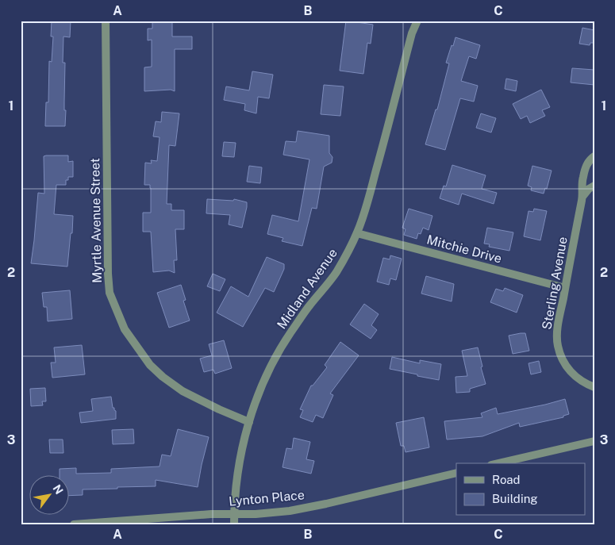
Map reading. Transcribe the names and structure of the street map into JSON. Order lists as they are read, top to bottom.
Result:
{
  "streets": {
    "street": [
      "Myrtle Avenue Street",
      "Mitchie Drive",
      "Sterling Avenue",
      "Midland Avenue",
      "Lynton Place"
    ]
  },
  "crossings": [
    ["Myrtle Avenue Street", "Midland Avenue"],
    ["Mitchie Drive", "Sterling Avenue"],
    ["Mitchie Drive", "Midland Avenue"],
    ["Midland Avenue", "Lynton Place"]
  ],
  "legend": ["Road", "Building"],
  "north": "top right",
  "grid": {
    "columns": ["A", "B", "C"],
    "rows": ["1", "2", "3"]
  }
}
